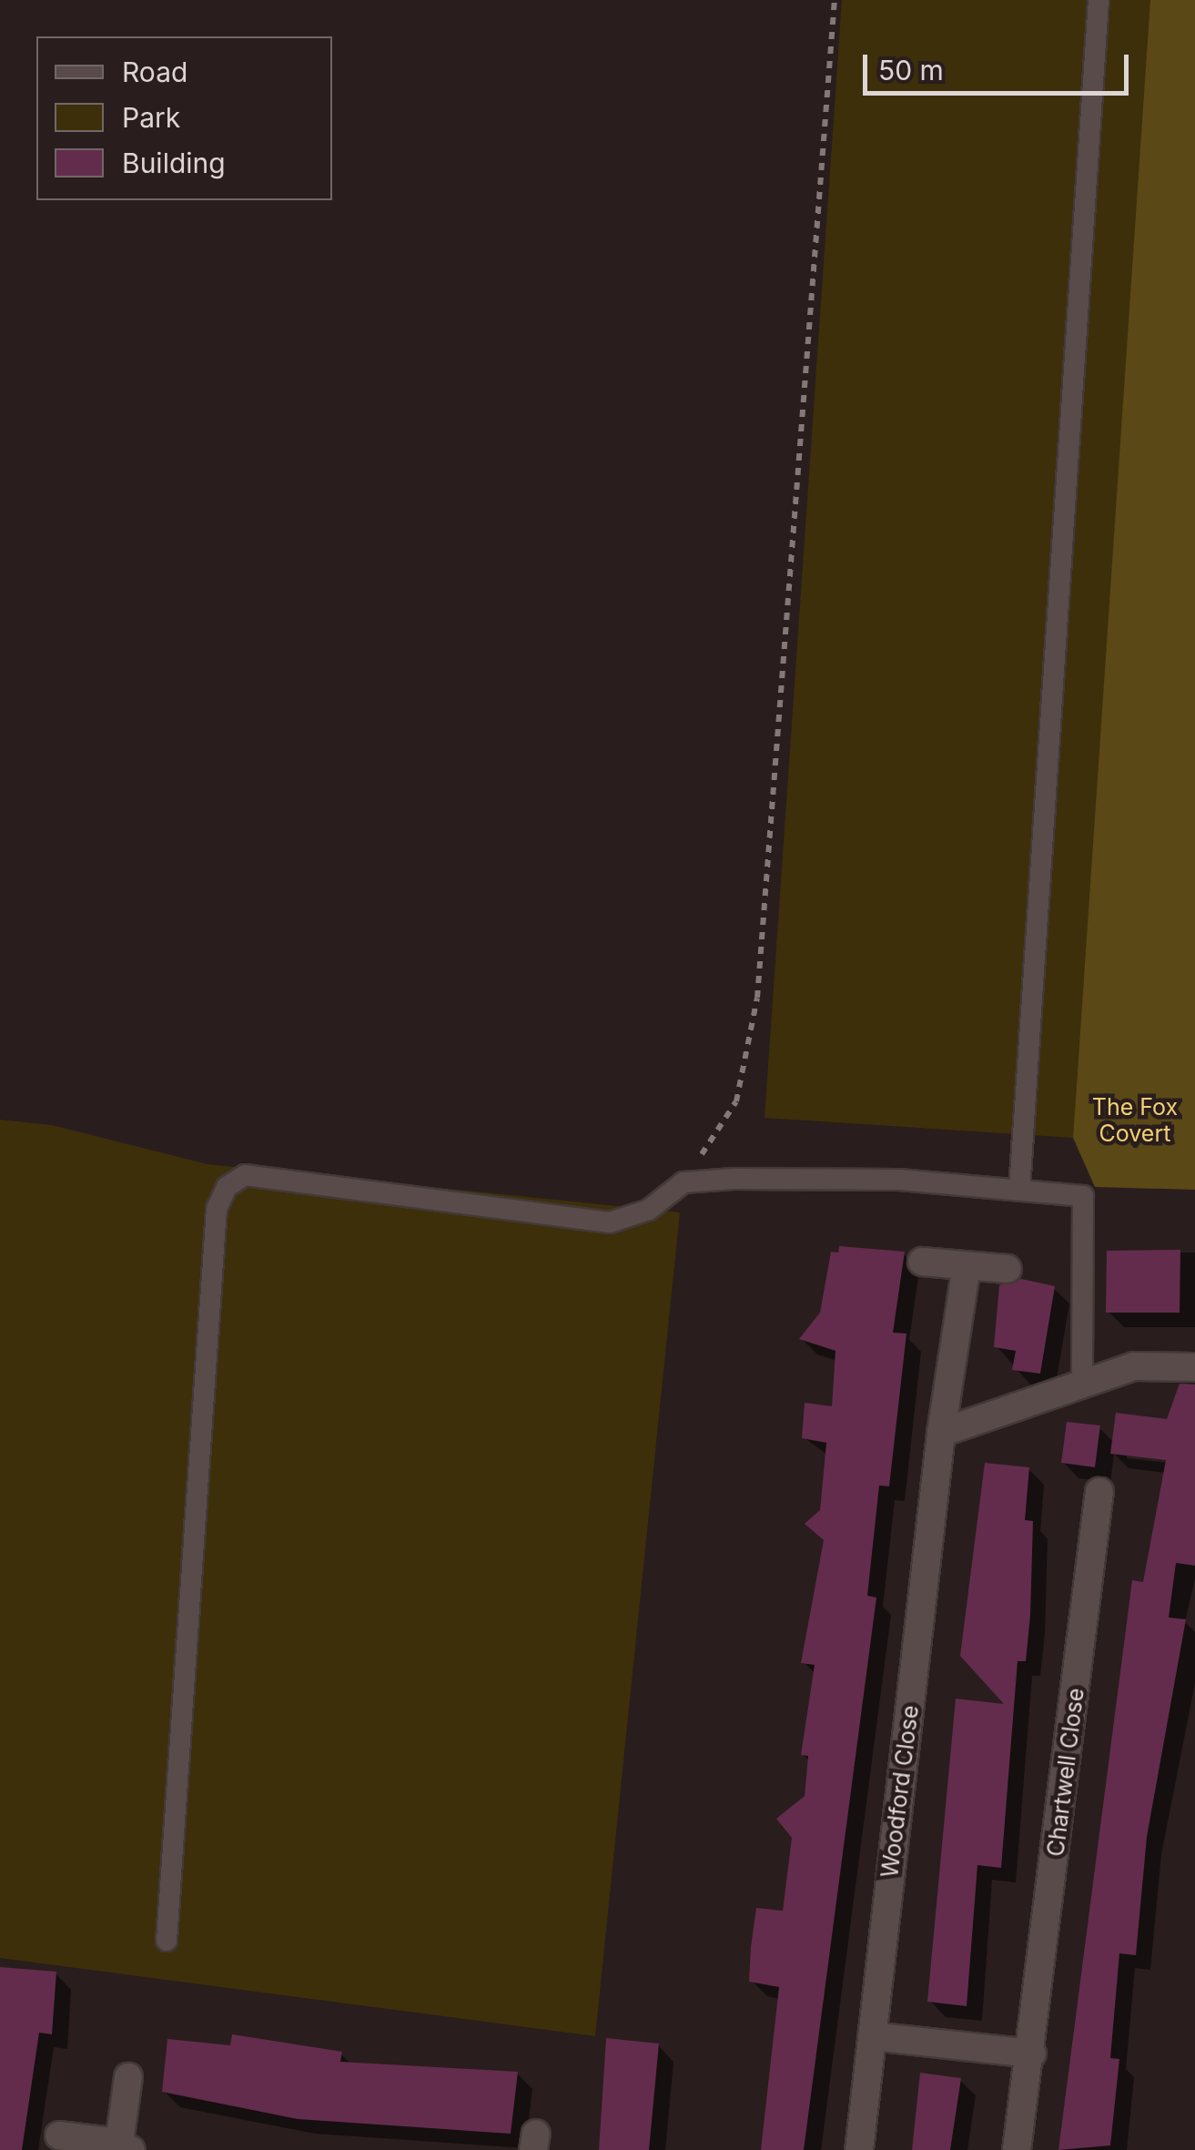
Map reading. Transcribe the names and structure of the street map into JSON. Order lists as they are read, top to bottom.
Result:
{
  "streets": {
    "street": ["Chartwell Close", "Woodford Close"]
  },
  "parks": ["The Fox Covert"],
  "legend": ["Road", "Park", "Building"],
  "scale_bar": "50 m"
}
